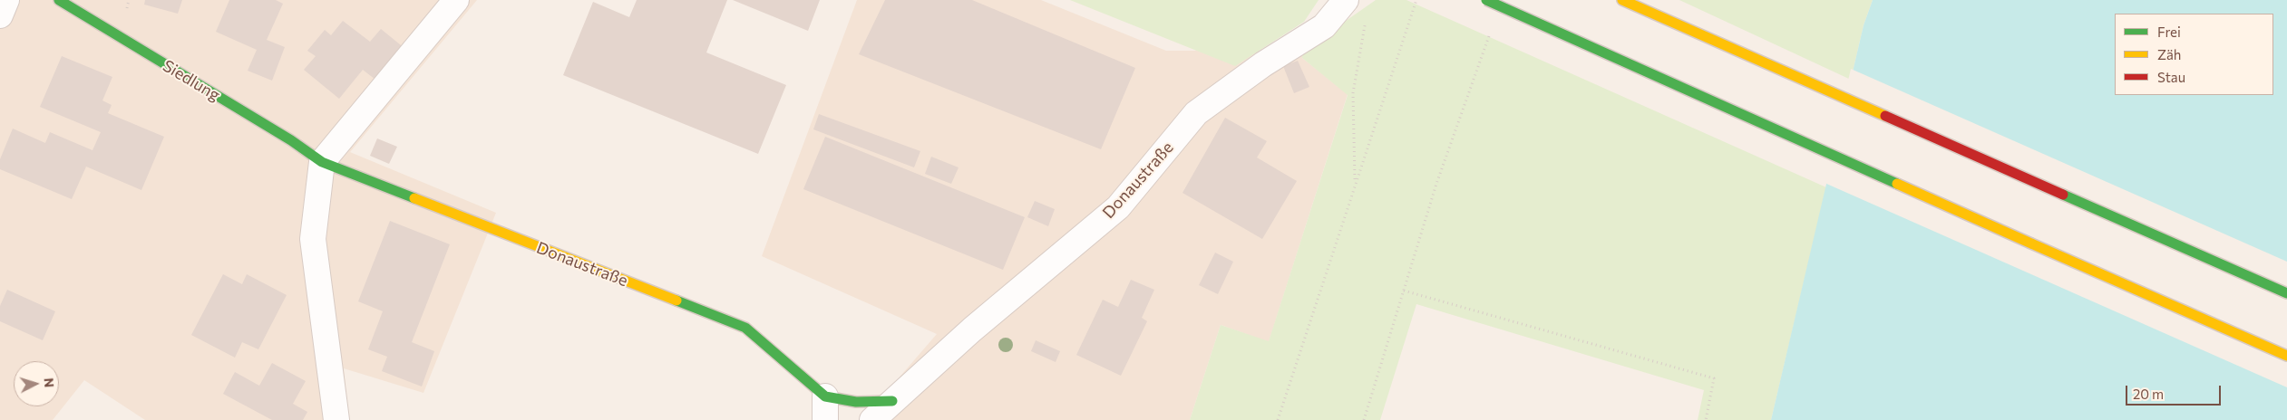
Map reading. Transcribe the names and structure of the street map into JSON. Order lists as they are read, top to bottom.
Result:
{
  "streets": {
    "main road": ["Siedlung", "Donaustraße"]
  },
  "crossings": [
    ["Siedlung", "Donaustraße"]
  ],
  "legend": ["Frei", "Zäh", "Stau"],
  "scale_bar": "20 m",
  "north": "right"
}
